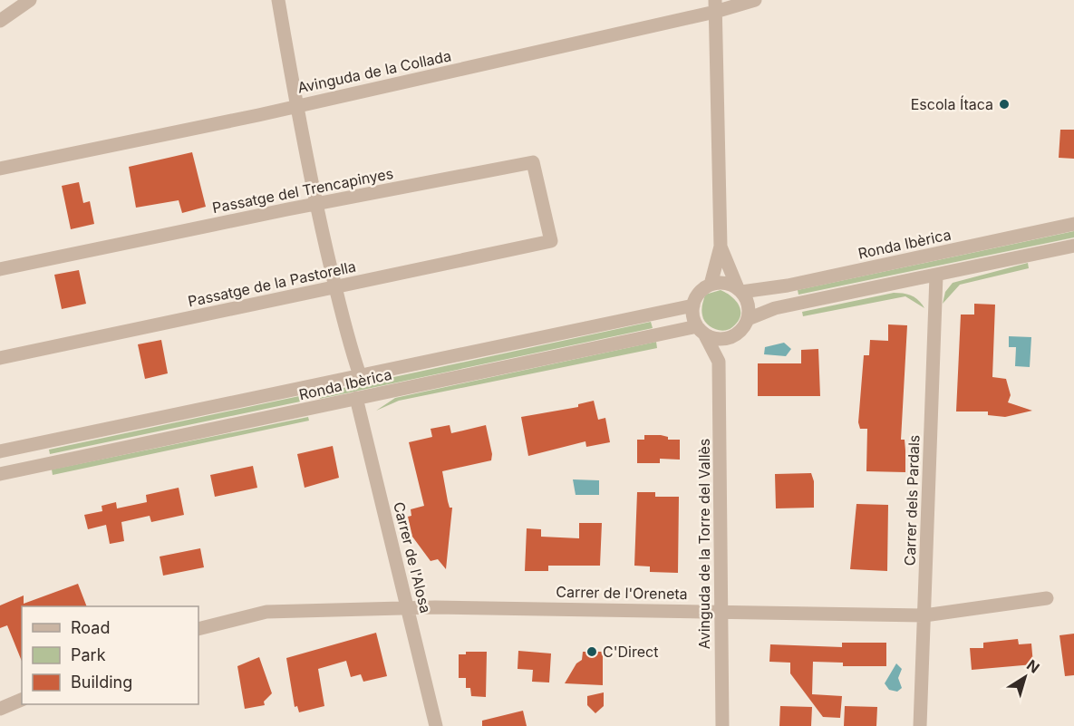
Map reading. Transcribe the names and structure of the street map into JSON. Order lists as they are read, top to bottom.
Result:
{
  "streets": {
    "street": [
      "Avinguda de la Collada",
      "Passatge del Trencapinyes",
      "Ronda Ibèrica",
      "Passatge de la Pastorella",
      "Carrer dels Pardals",
      "Avinguda de la Torre del Vallès",
      "Carrer de l'Alosa",
      "Carrer de l'Oreneta"
    ]
  },
  "crossings": [
    ["Passatge del Trencapinyes", "Passatge de la Pastorella"],
    ["Ronda Ibèrica", "Avinguda de la Torre del Vallès"],
    ["Ronda Ibèrica", "Carrer de l'Alosa"],
    ["Carrer dels Pardals", "Carrer de l'Oreneta"],
    ["Avinguda de la Torre del Vallès", "Carrer de l'Oreneta"],
    ["Carrer de l'Alosa", "Carrer de l'Oreneta"]
  ],
  "places": ["Escola Ítaca", "C'Direct"],
  "legend": ["Road", "Park", "Building"],
  "north": "top right"
}
